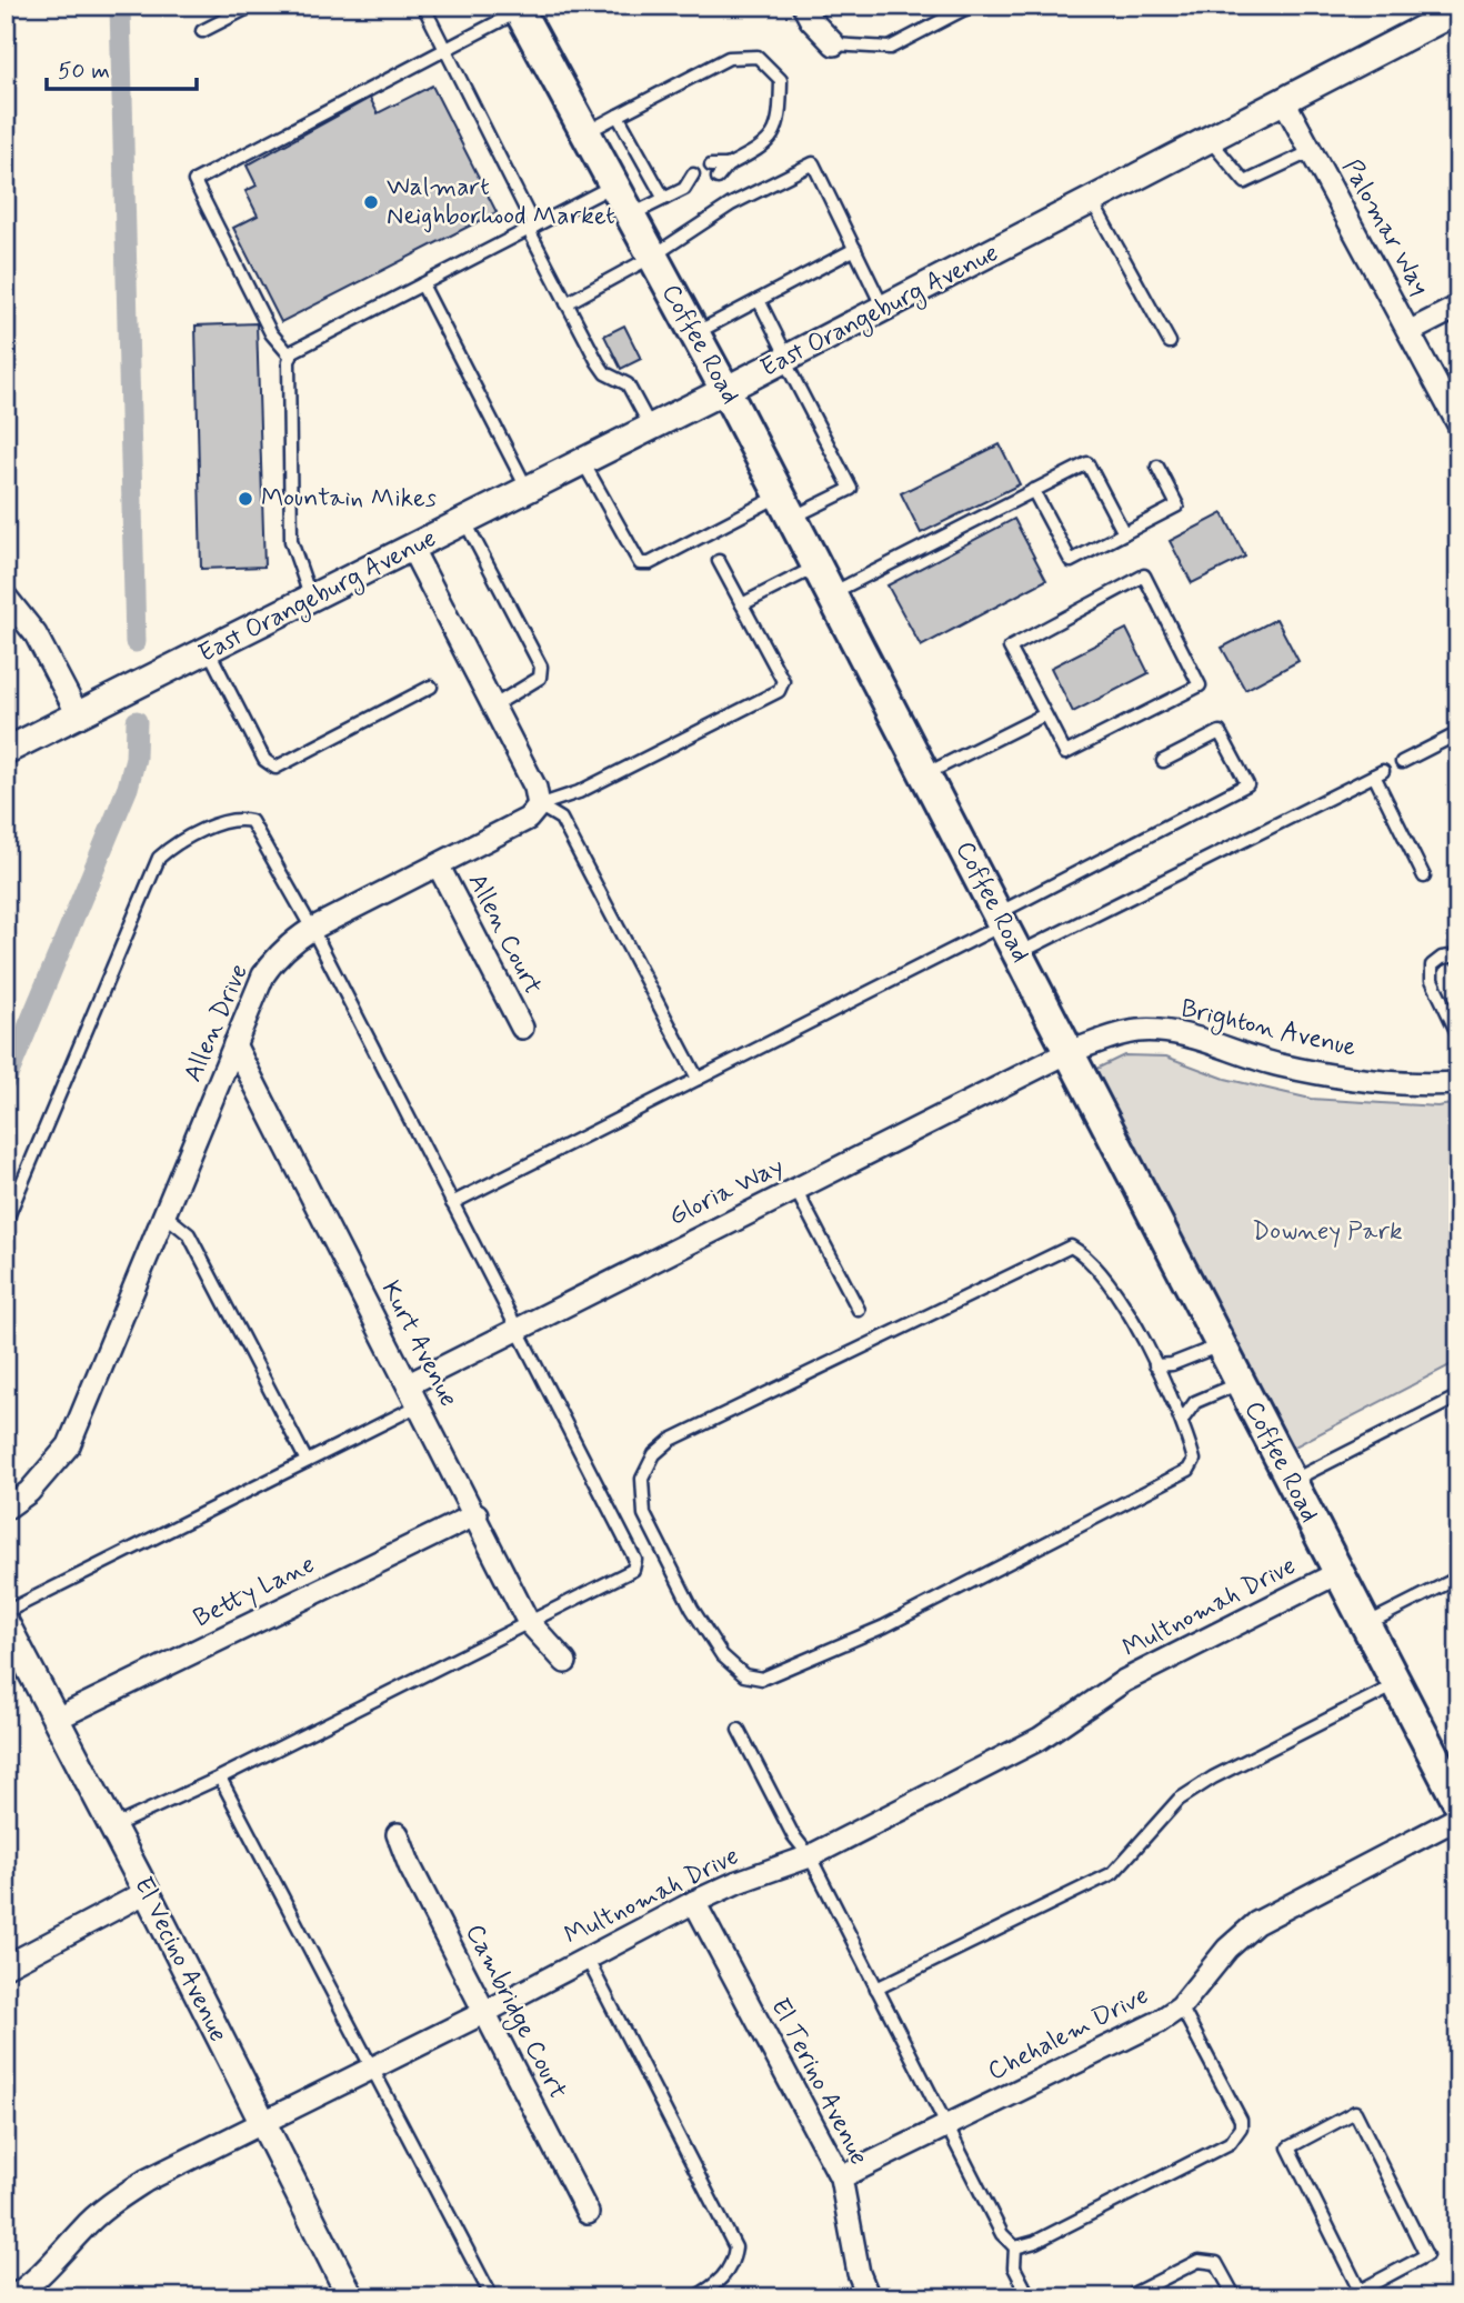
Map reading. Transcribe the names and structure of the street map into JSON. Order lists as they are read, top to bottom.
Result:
{
  "streets": {
    "main road": ["Coffee Road"],
    "street": [
      "Palomar Way",
      "East Orangeburg Avenue",
      "Allen Court",
      "Allen Drive",
      "Brighton Avenue",
      "Gloria Way",
      "Kurt Avenue",
      "Betty Lane",
      "Multnomah Drive",
      "El Vecino Avenue",
      "Cambridge Court",
      "Chehalem Drive",
      "El Terino Avenue"
    ]
  },
  "crossings": [
    ["Palomar Way", "East Orangeburg Avenue"],
    ["East Orangeburg Avenue", "Coffee Road"],
    ["Coffee Road", "Brighton Avenue"],
    ["Coffee Road", "Gloria Way"],
    ["Coffee Road", "Multnomah Drive"],
    ["Allen Court", "Allen Drive"],
    ["Allen Drive", "Kurt Avenue"],
    ["Brighton Avenue", "Gloria Way"],
    ["Gloria Way", "Kurt Avenue"],
    ["Kurt Avenue", "Betty Lane"],
    ["Betty Lane", "El Vecino Avenue"],
    ["Multnomah Drive", "El Vecino Avenue"],
    ["Multnomah Drive", "Cambridge Court"],
    ["Multnomah Drive", "El Terino Avenue"],
    ["Chehalem Drive", "El Terino Avenue"]
  ],
  "parks": ["Downey Park"],
  "places": ["Walmart Neighborhood Market", "Mountain Mikes"],
  "scale_bar": "50 m"
}
